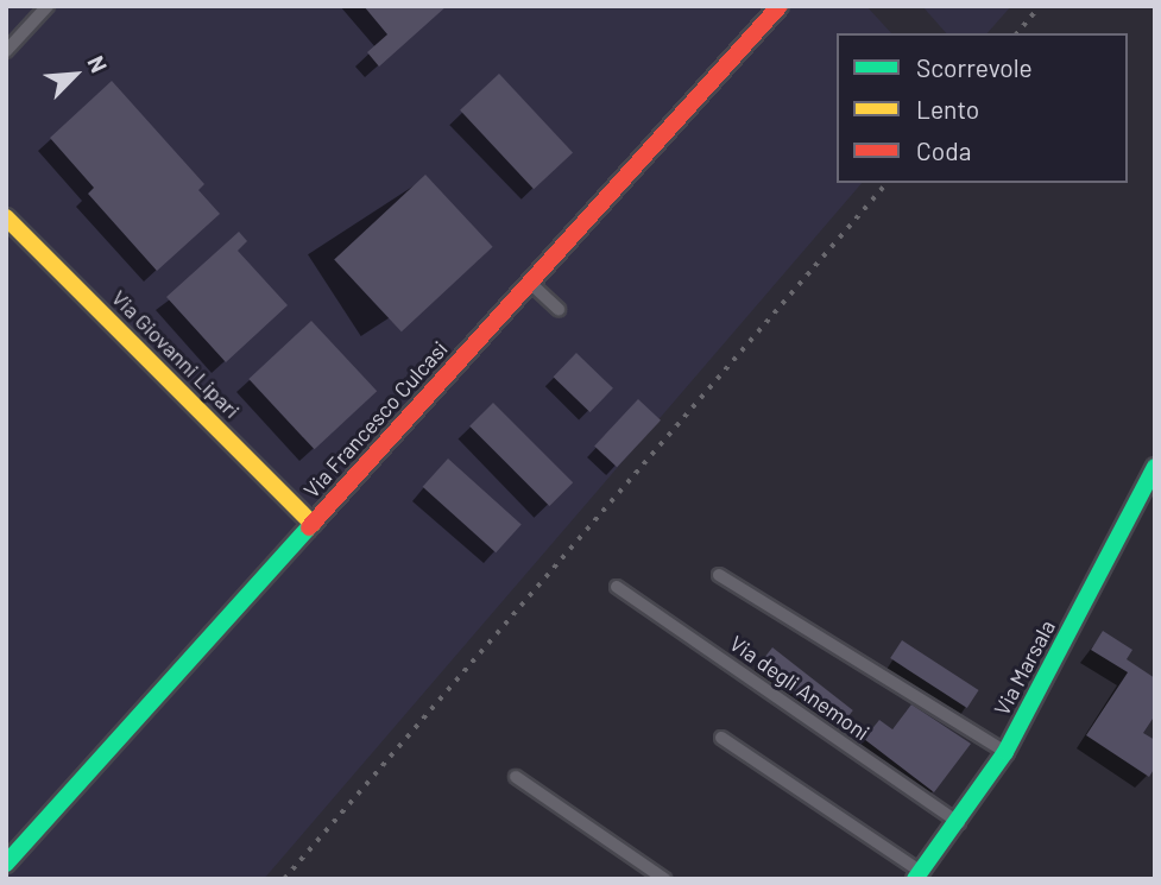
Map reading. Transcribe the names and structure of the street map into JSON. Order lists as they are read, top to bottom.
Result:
{
  "streets": {
    "street": [
      "Via Giovanni Lipari",
      "Via Francesco Culcasi",
      "Via Marsala",
      "Via degli Anemoni"
    ]
  },
  "crossings": [
    ["Via Giovanni Lipari", "Via Francesco Culcasi"],
    ["Via Marsala", "Via degli Anemoni"]
  ],
  "legend": ["Scorrevole", "Lento", "Coda"],
  "north": "top right"
}
